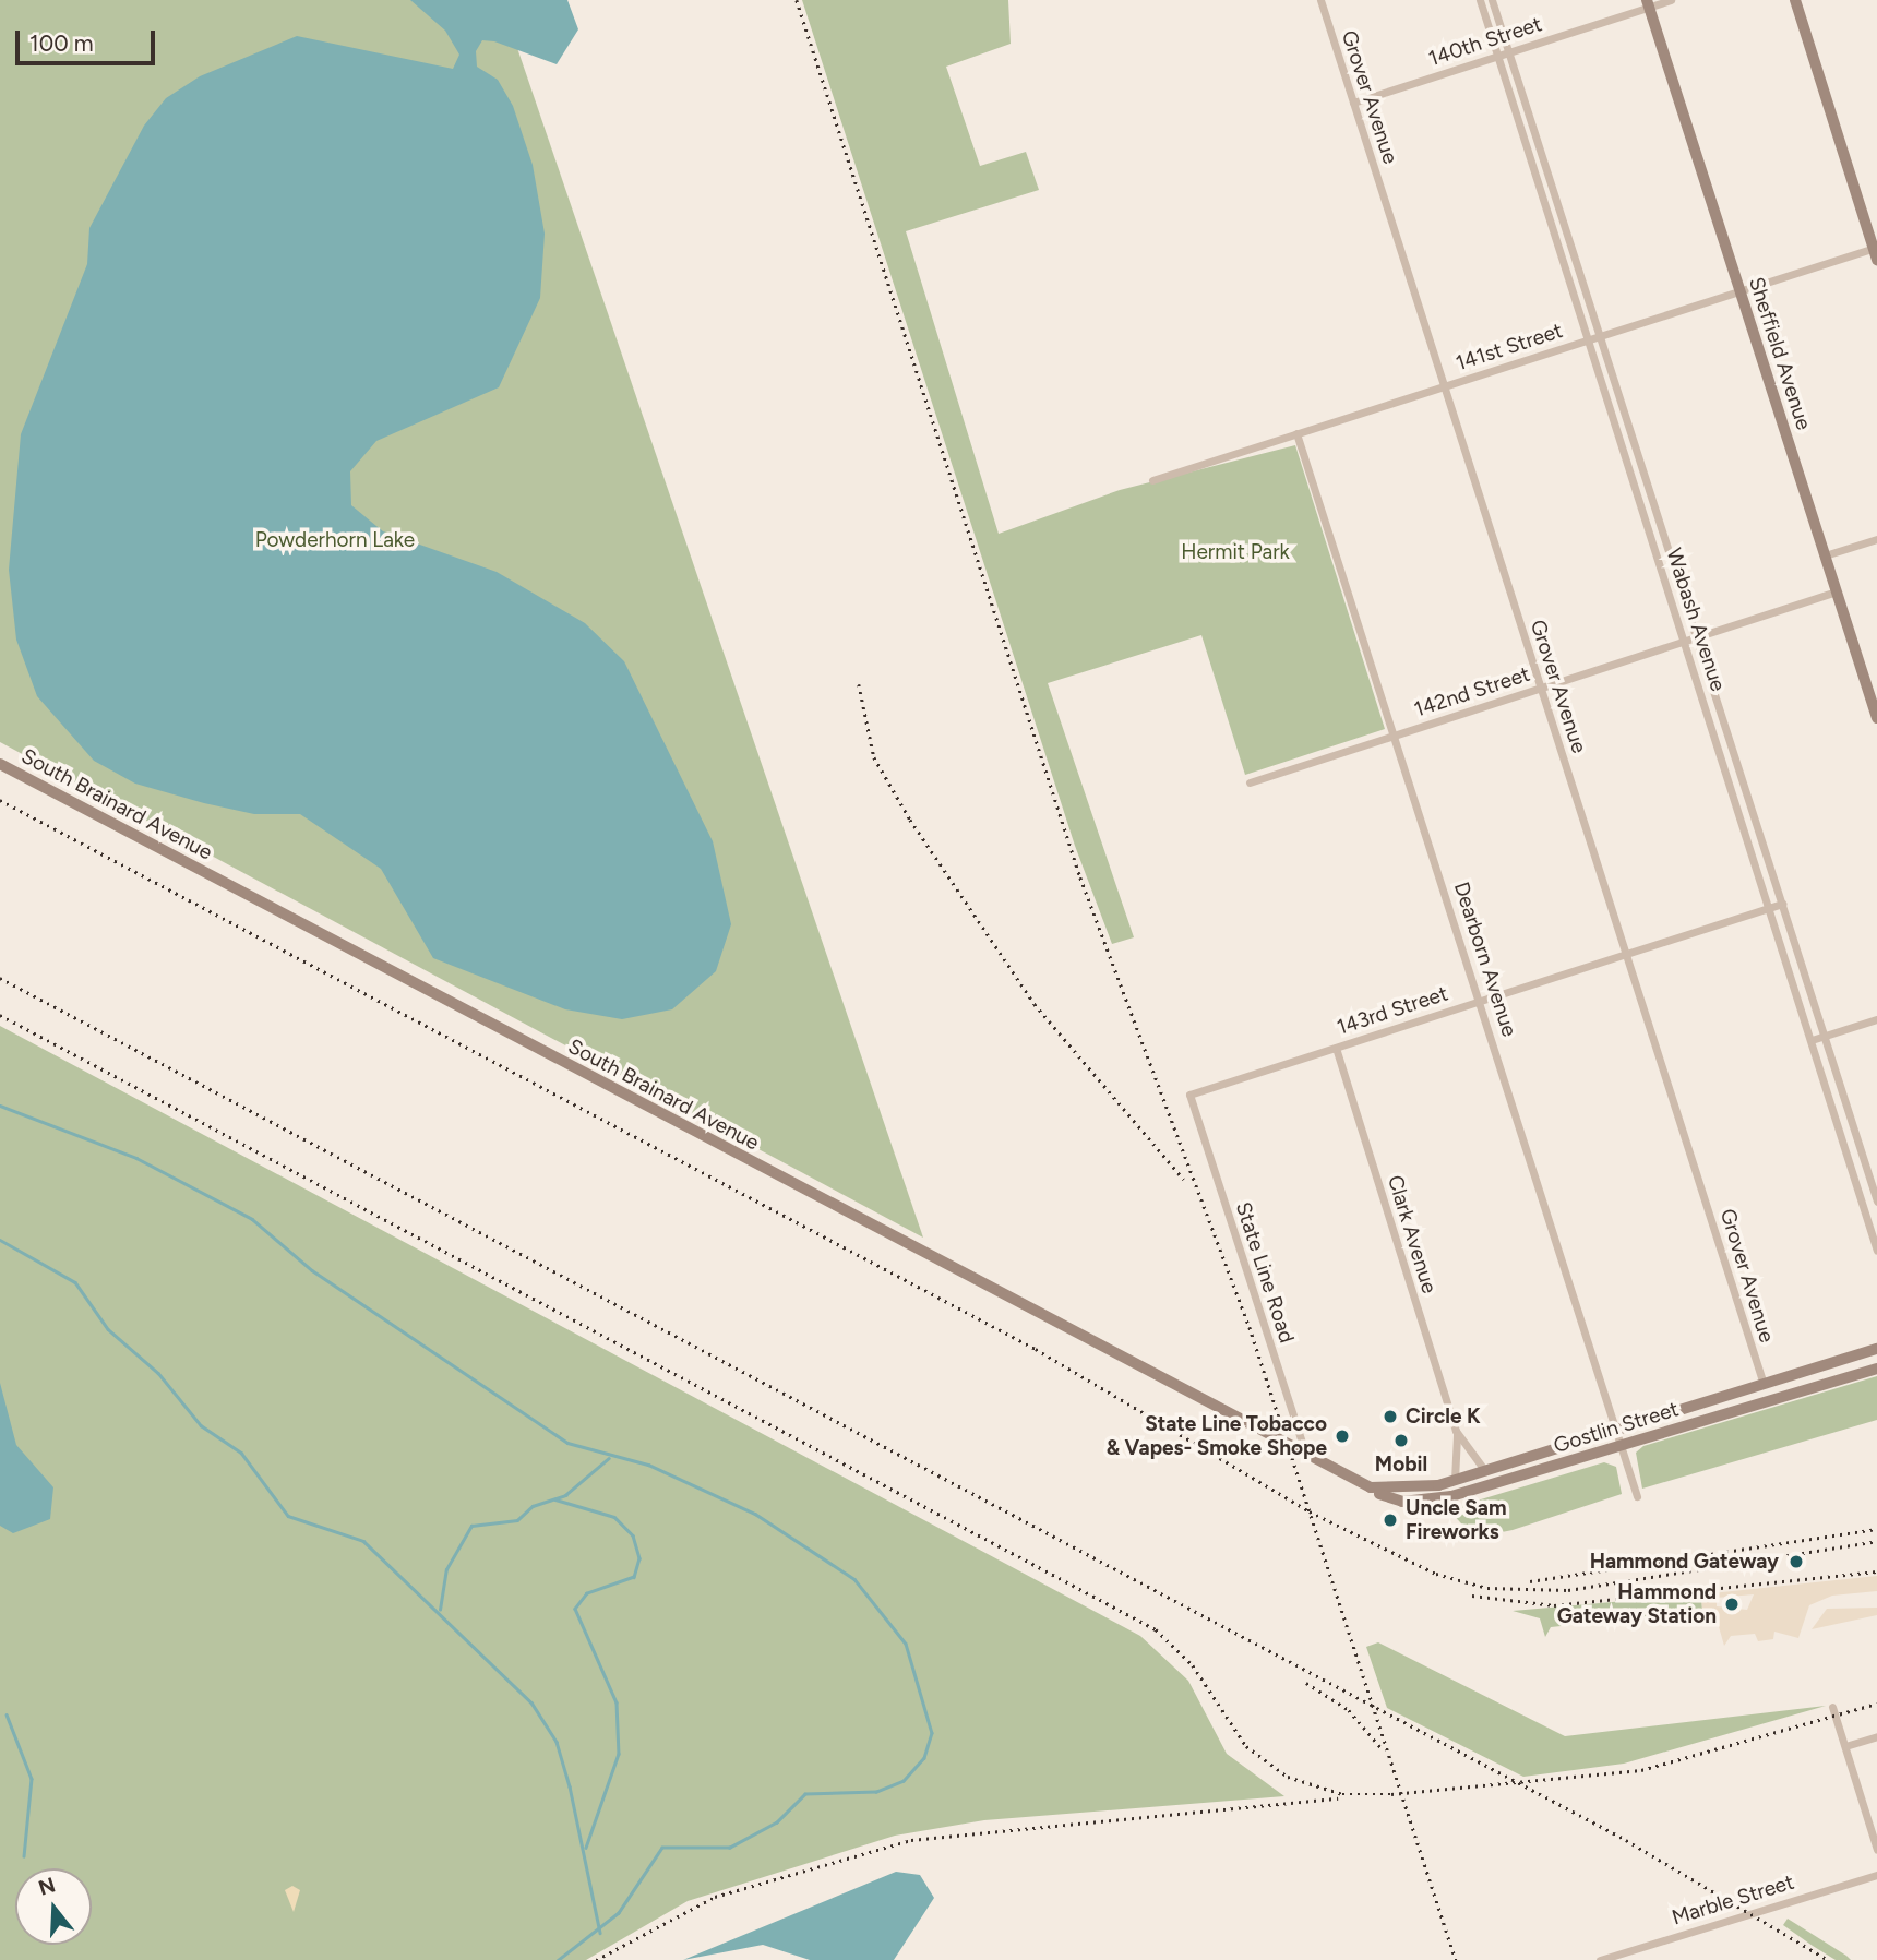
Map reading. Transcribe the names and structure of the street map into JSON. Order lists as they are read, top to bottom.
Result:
{
  "streets": {
    "main road": ["Sheffield Avenue", "South Brainard Avenue", "Gostlin Street"],
    "street": [
      "140th Street",
      "Grover Avenue",
      "141st Street",
      "Wabash Avenue",
      "142nd Street",
      "Dearborn Avenue",
      "143rd Street",
      "Clark Avenue",
      "State Line Road",
      "Marble Street"
    ]
  },
  "crossings": [
    ["140th Street", "Grover Avenue"],
    ["140th Street", "Sheffield Avenue"],
    ["140th Street", "Wabash Avenue"],
    ["Grover Avenue", "141st Street"],
    ["Grover Avenue", "142nd Street"],
    ["Grover Avenue", "143rd Street"],
    ["Grover Avenue", "Gostlin Street"],
    ["141st Street", "Sheffield Avenue"],
    ["141st Street", "Wabash Avenue"],
    ["141st Street", "Dearborn Avenue"],
    ["Sheffield Avenue", "142nd Street"],
    ["Wabash Avenue", "142nd Street"],
    ["Wabash Avenue", "143rd Street"],
    ["142nd Street", "Dearborn Avenue"],
    ["South Brainard Avenue", "State Line Road"],
    ["South Brainard Avenue", "Gostlin Street"],
    ["Dearborn Avenue", "143rd Street"],
    ["Dearborn Avenue", "Gostlin Street"],
    ["143rd Street", "Clark Avenue"],
    ["143rd Street", "State Line Road"],
    ["Clark Avenue", "Gostlin Street"],
    ["State Line Road", "Gostlin Street"]
  ],
  "parks": ["Powderhorn Lake", "Hermit Park"],
  "places": [
    "Circle K",
    "State Line Tobacco & Vapes- Smoke Shope",
    "Mobil",
    "Uncle Sam Fireworks",
    "Hammond Gateway",
    "Hammond Gateway Station"
  ],
  "scale_bar": "100 m",
  "north": "top"
}
